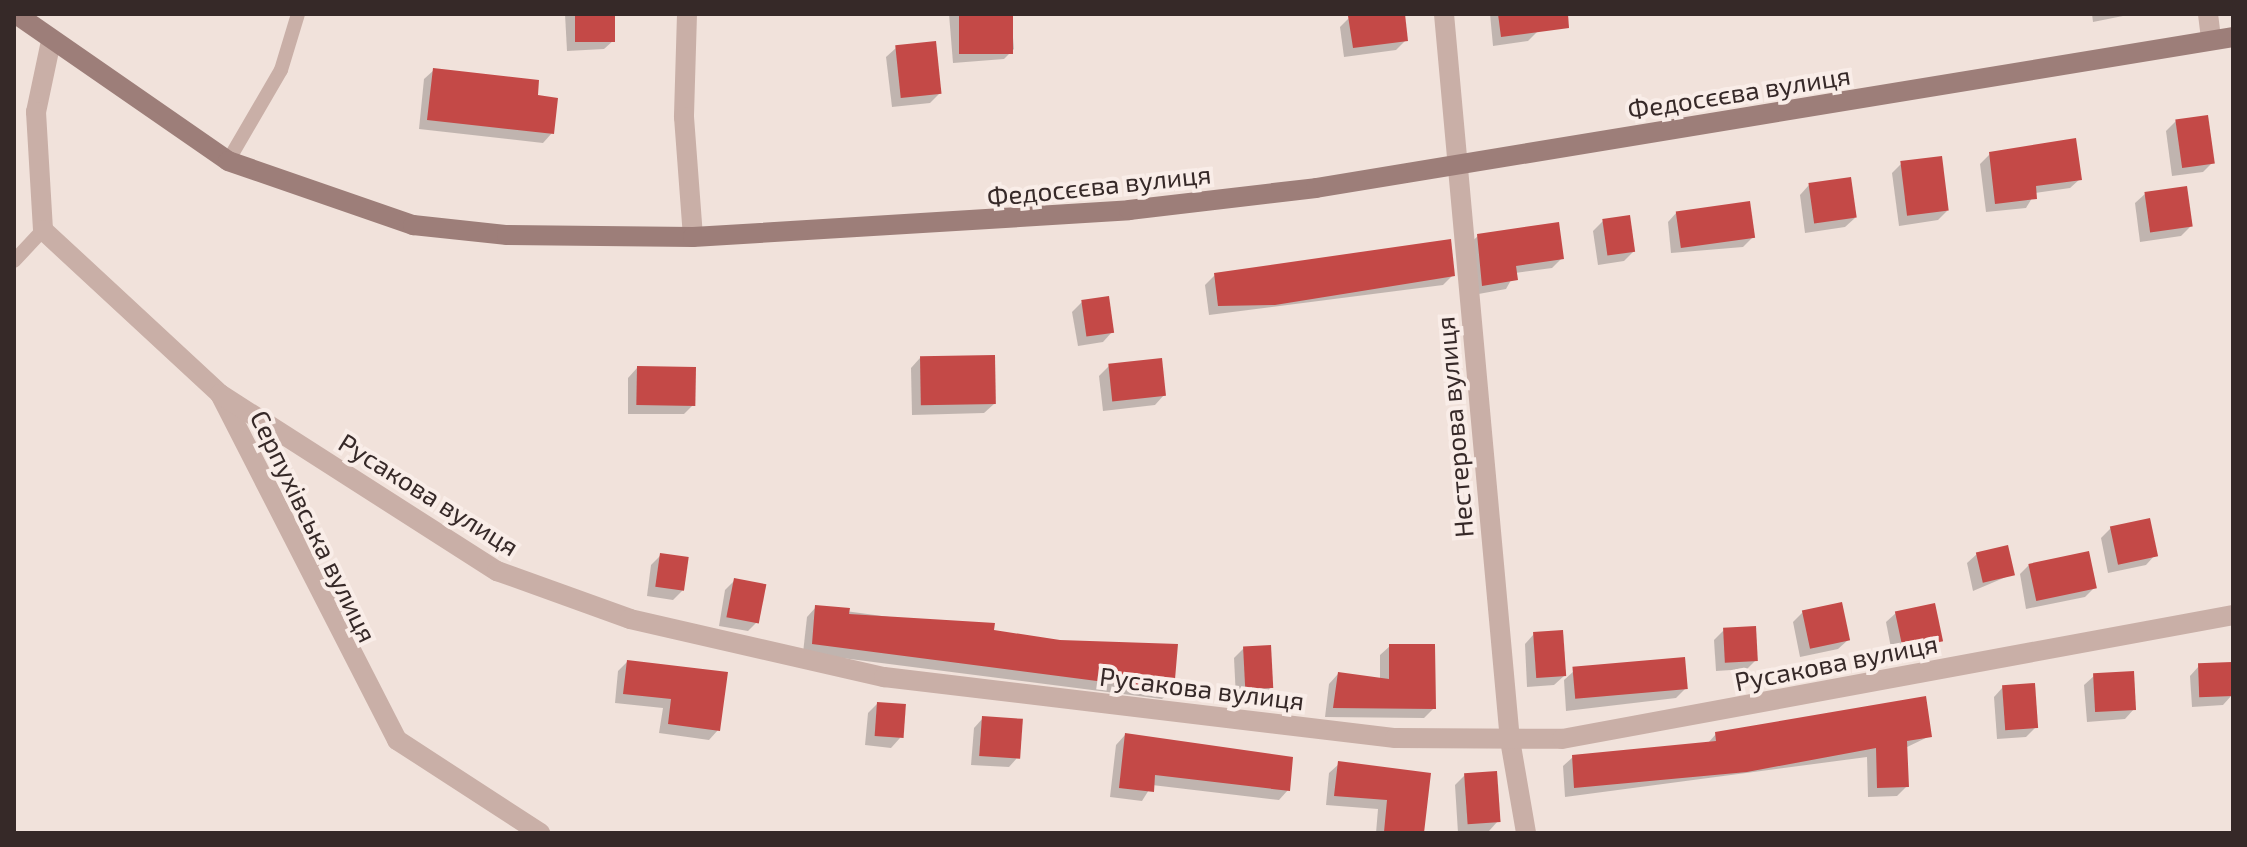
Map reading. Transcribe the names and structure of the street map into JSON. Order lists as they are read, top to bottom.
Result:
{
  "streets": {
    "main road": ["Федосєєва вулиця"],
    "street": ["Нестерова вулиця", "Русакова вулиця", "Серпухівська вулиця"]
  },
  "crossings": [
    ["Федосєєва вулиця", "Нестерова вулиця"],
    ["Нестерова вулиця", "Русакова вулиця"],
    ["Русакова вулиця", "Серпухівська вулиця"]
  ]
}
